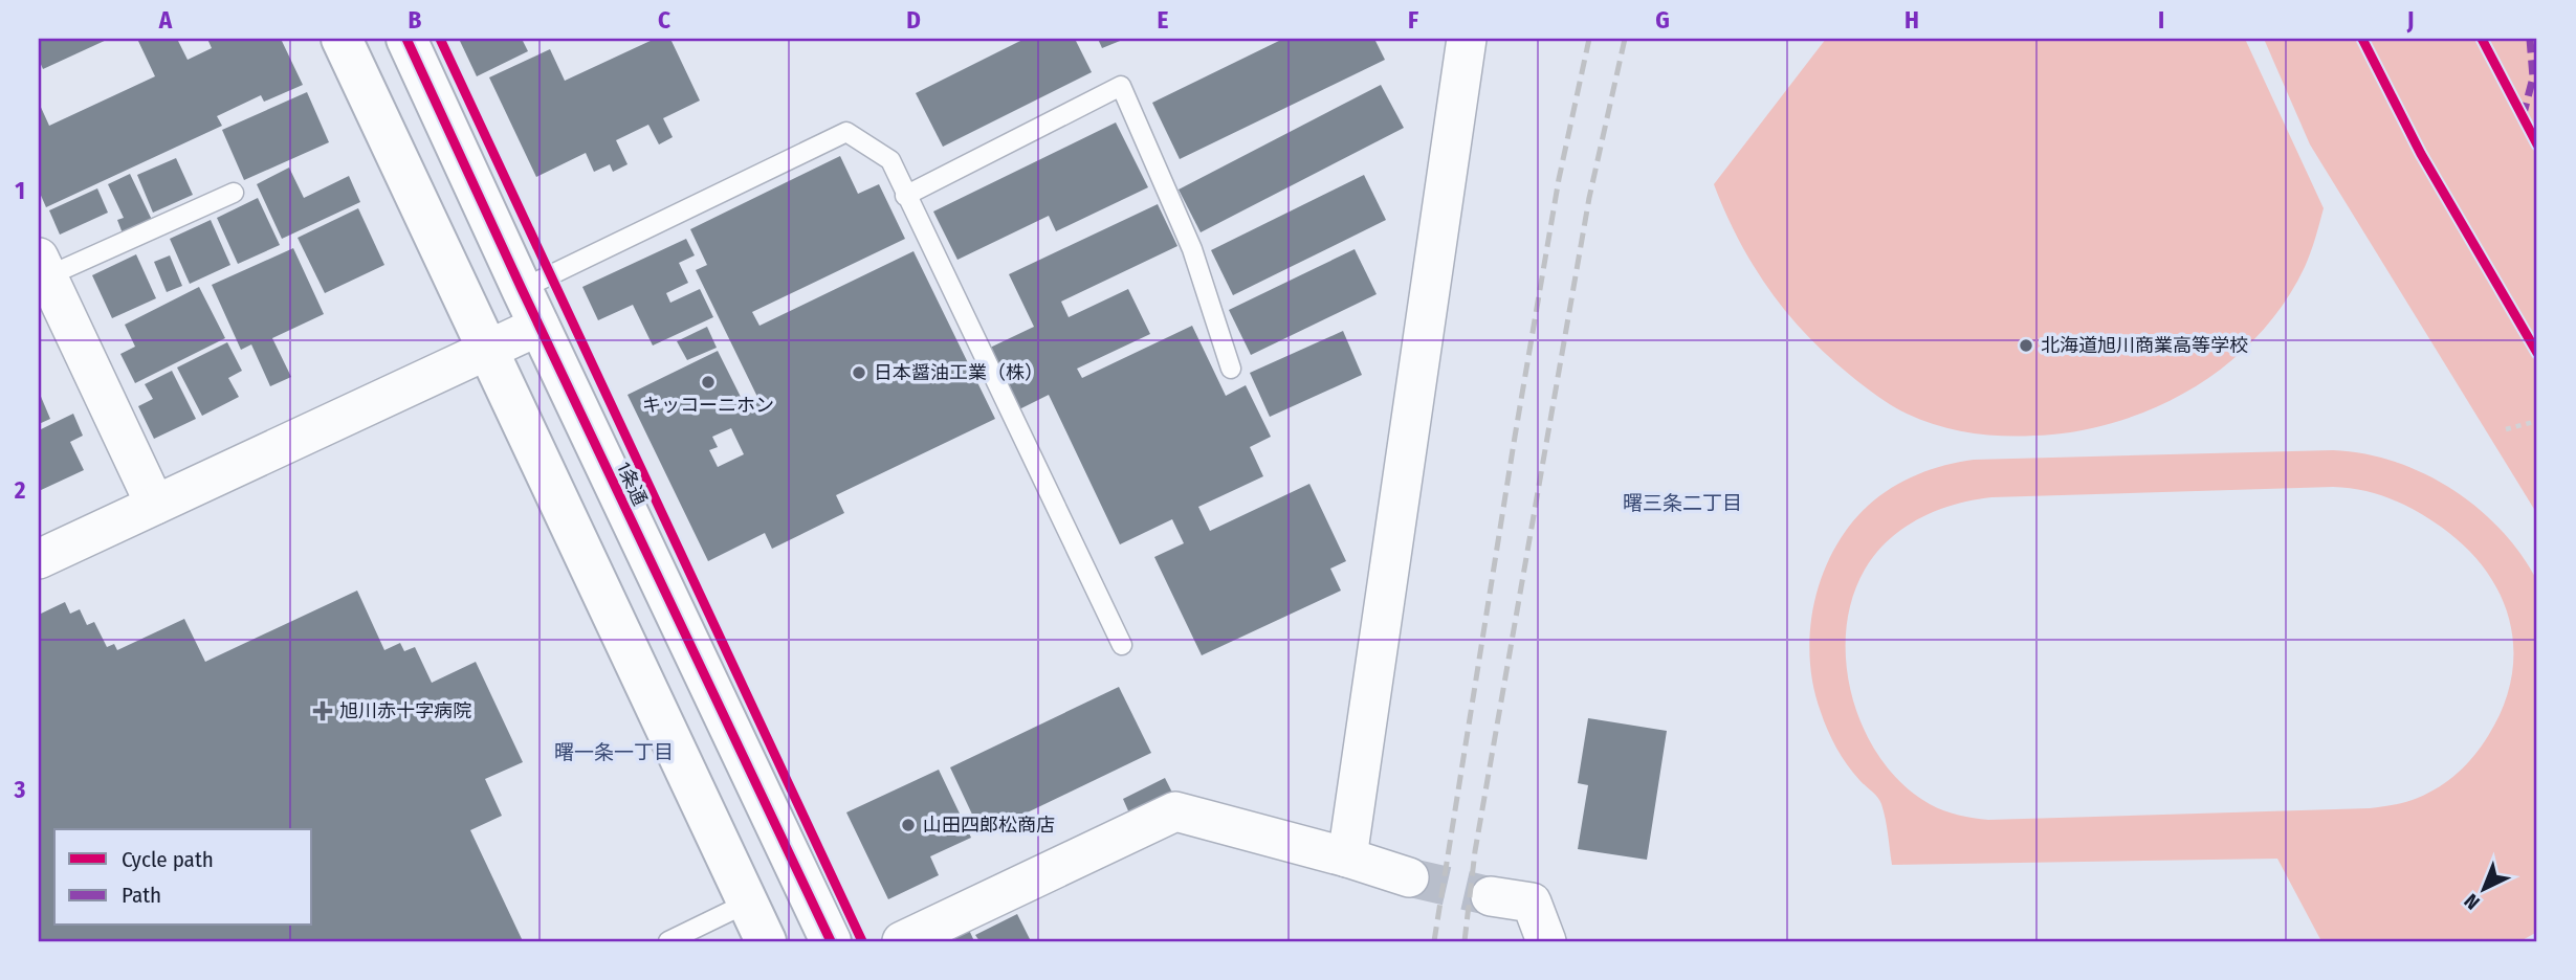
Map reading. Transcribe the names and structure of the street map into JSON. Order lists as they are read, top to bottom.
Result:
{
  "streets": {
    "street": ["1条通"]
  },
  "districts": ["曙三条二丁目", "曙一条一丁目"],
  "places": {
    "other": [
      "北海道旭川商業高等学校",
      "日本醤油工業（株）",
      "キッコーニホン",
      "山田四郎松商店"
    ],
    "health": ["旭川赤十字病院"]
  },
  "legend": ["Cycle path", "Path"],
  "north": "bottom left",
  "grid": {
    "columns": [
      "A",
      "B",
      "C",
      "D",
      "E",
      "F",
      "G",
      "H",
      "I",
      "J"
    ],
    "rows": ["1", "2", "3"]
  }
}
